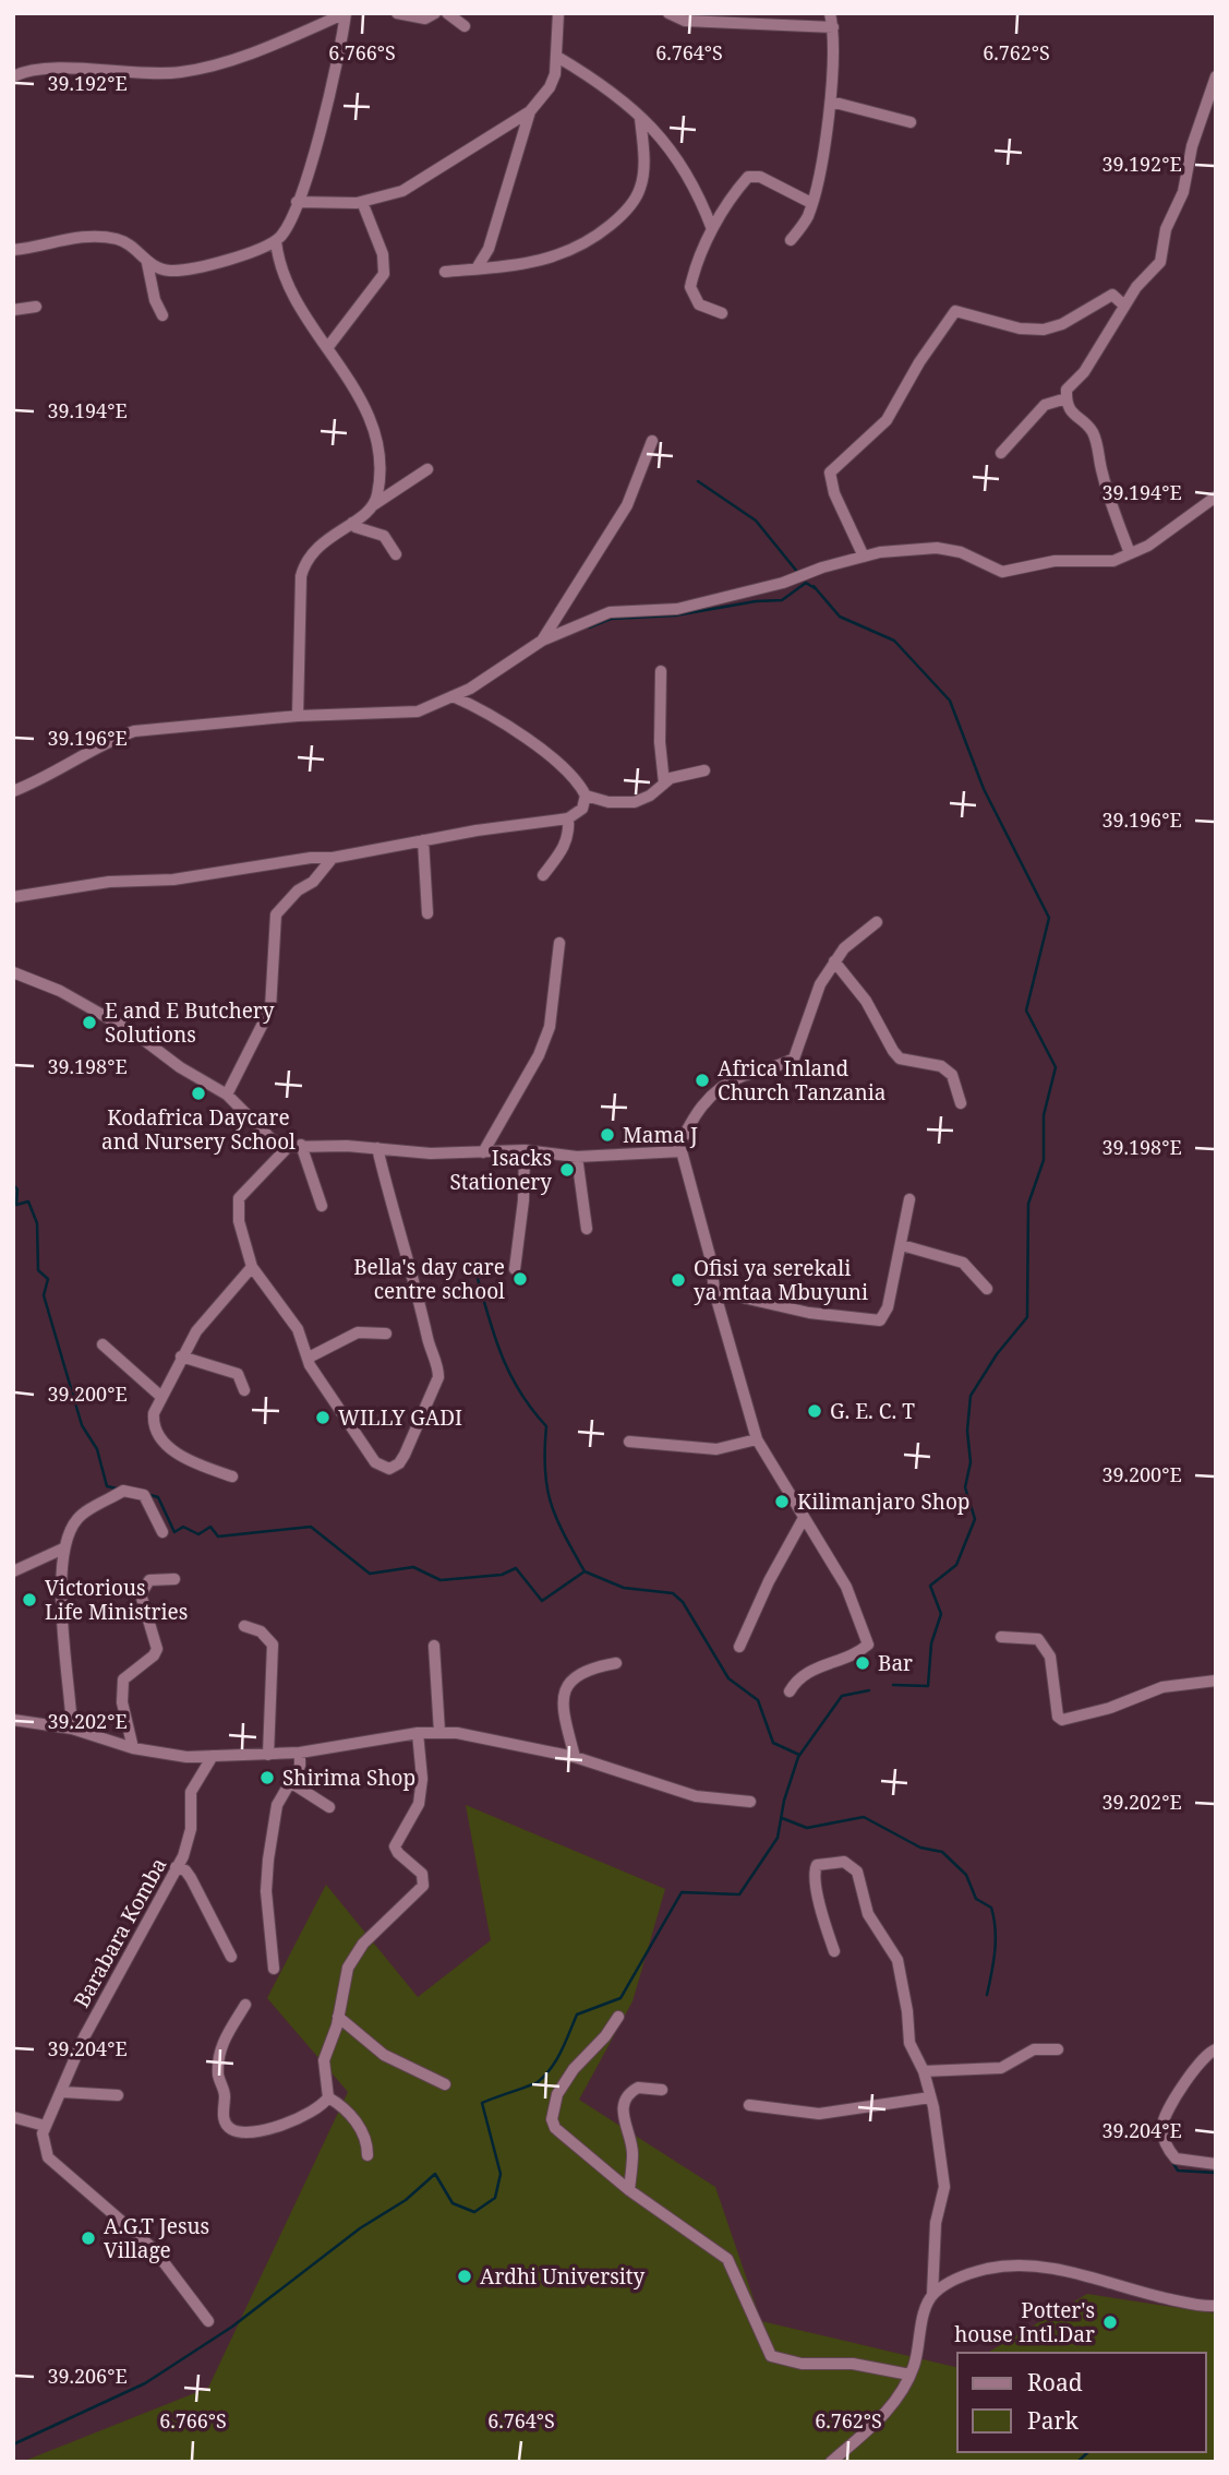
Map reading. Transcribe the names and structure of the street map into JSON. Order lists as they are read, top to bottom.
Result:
{
  "streets": {
    "street": ["Barabara Komba"]
  },
  "places": [
    "E and E Butchery Solutions",
    "Africa Inland Church Tanzania",
    "Kodafrica Daycare and Nursery School",
    "Mama J",
    "Isacks Stationery",
    "Bella's day care centre school",
    "Ofisi ya serekali ya mtaa Mbuyuni",
    "G. E. C. T",
    "WILLY GADI",
    "Kilimanjaro Shop",
    "Victorious Life Ministries",
    "Bar",
    "Shirima Shop",
    "A.G.T Jesus Village",
    "Ardhi University",
    "Potter's house Intl.Dar"
  ],
  "legend": ["Road", "Park"],
  "coordinates": [
    "6.766°S",
    "6.764°S",
    "6.762°S",
    "39.192°E",
    "39.194°E",
    "39.196°E",
    "39.198°E",
    "39.200°E",
    "39.202°E",
    "39.204°E",
    "39.206°E"
  ]
}
